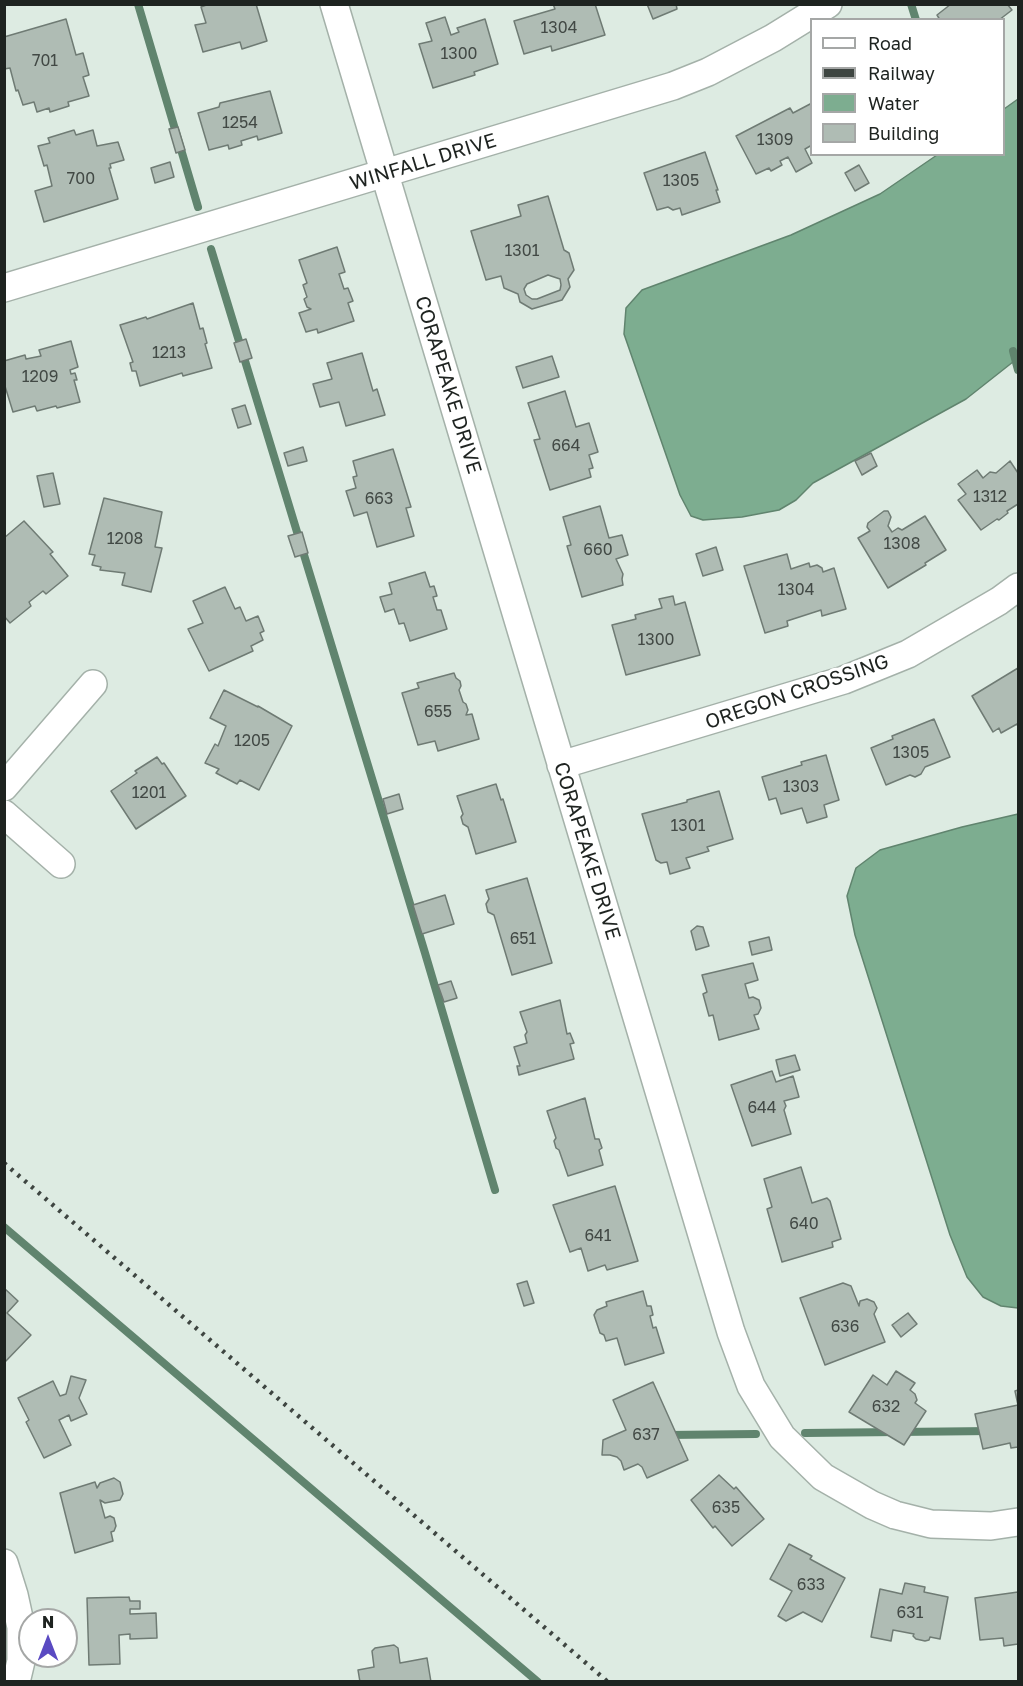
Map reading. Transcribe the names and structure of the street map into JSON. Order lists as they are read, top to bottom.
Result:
{
  "streets": {
    "street": ["WINFALL DRIVE", "CORAPEAKE DRIVE", "OREGON CROSSING"]
  },
  "crossings": [
    ["WINFALL DRIVE", "CORAPEAKE DRIVE"],
    ["CORAPEAKE DRIVE", "OREGON CROSSING"]
  ],
  "house_numbers": [
    "1304",
    "1300",
    "701",
    "1254",
    "1309",
    "700",
    "1305",
    "1301",
    "1213",
    "1209",
    "664",
    "1312",
    "663",
    "1208",
    "1308",
    "660",
    "1304",
    "1300",
    "655",
    "1205",
    "1305",
    "1303",
    "1201",
    "1301",
    "651",
    "644",
    "640",
    "641",
    "636",
    "632",
    "637",
    "635",
    "633",
    "631"
  ],
  "legend": [
    "Road",
    "Railway",
    "Water",
    "Building"
  ],
  "north": "top"
}
